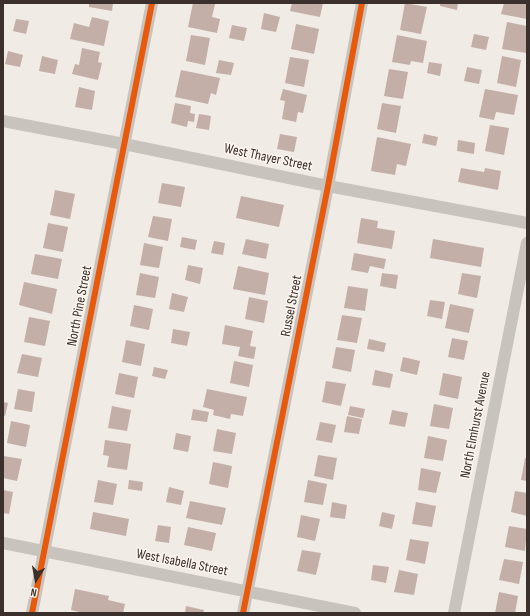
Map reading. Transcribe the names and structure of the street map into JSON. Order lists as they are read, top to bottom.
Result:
{
  "streets": {
    "street": [
      "West Thayer Street",
      "North Pine Street",
      "Russel Street",
      "North Elmhurst Avenue",
      "West Isabella Street"
    ]
  },
  "crossings": [
    ["West Thayer Street", "North Pine Street"],
    ["West Thayer Street", "Russel Street"],
    ["North Pine Street", "West Isabella Street"],
    ["Russel Street", "West Isabella Street"]
  ],
  "north": "bottom"
}
